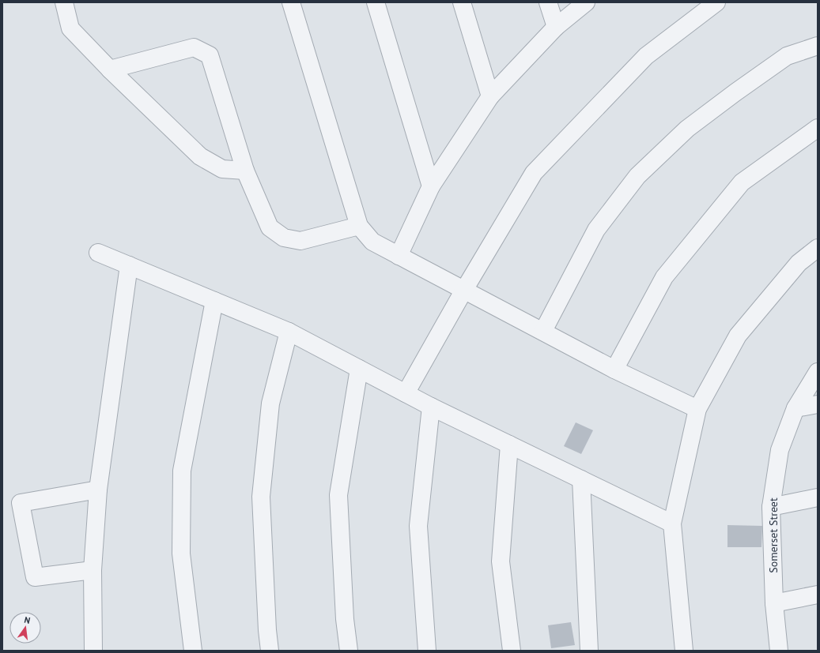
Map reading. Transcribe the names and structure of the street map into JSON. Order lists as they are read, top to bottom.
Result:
{
  "streets": {
    "street": ["Somerset Street"]
  },
  "north": "top"
}
